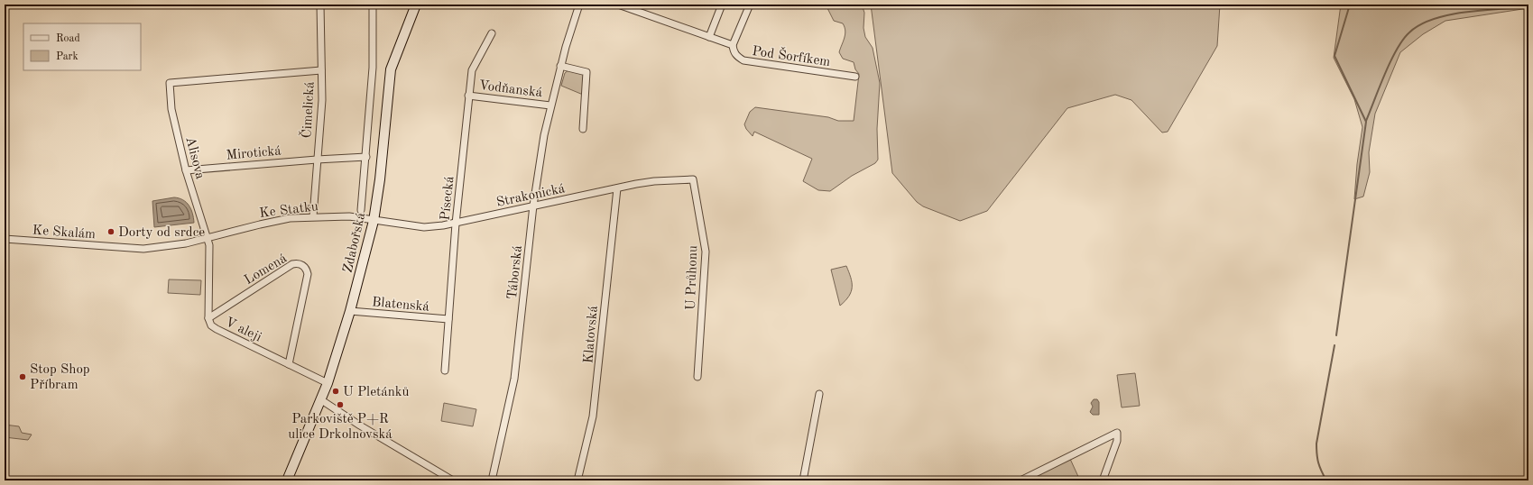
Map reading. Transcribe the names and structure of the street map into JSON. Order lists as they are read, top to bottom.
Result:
{
  "streets": {
    "street": [
      "Pod Šorfíkem",
      "Vodňanská",
      "Čimelická",
      "Mirotická",
      "Alisova",
      "Strakonická",
      "Písecká",
      "Ke Statku",
      "Ke Skalám",
      "Zdabořská",
      "Lomená",
      "Táborská",
      "U Průhonu",
      "Blatenská",
      "V aleji",
      "Klatovská"
    ]
  },
  "crossings": [
    ["Vodňanská", "Písecká"],
    ["Vodňanská", "Táborská"],
    ["Čimelická", "Mirotická"],
    ["Čimelická", "Alisova"],
    ["Čimelická", "Ke Statku"],
    ["Mirotická", "Alisova"],
    ["Mirotická", "Zdabořská"],
    ["Alisova", "Ke Statku"],
    ["Alisova", "Ke Skalám"],
    ["Alisova", "V aleji"],
    ["Strakonická", "Písecká"],
    ["Strakonická", "Ke Statku"],
    ["Strakonická", "Zdabořská"],
    ["Strakonická", "Táborská"],
    ["Strakonická", "U Průhonu"],
    ["Strakonická", "Klatovská"],
    ["Písecká", "Blatenská"],
    ["Ke Statku", "Ke Skalám"],
    ["Ke Statku", "Zdabořská"],
    ["Ke Statku", "V aleji"],
    ["Ke Skalám", "V aleji"],
    ["Zdabořská", "Blatenská"],
    ["Zdabořská", "V aleji"],
    ["Lomená", "V aleji"]
  ],
  "places": [
    "Dorty od srdce",
    "Stop Shop Příbram",
    "U Pletánků",
    "Parkoviště P+R ulice Drkolnovská"
  ],
  "legend": ["Road", "Park"]
}
